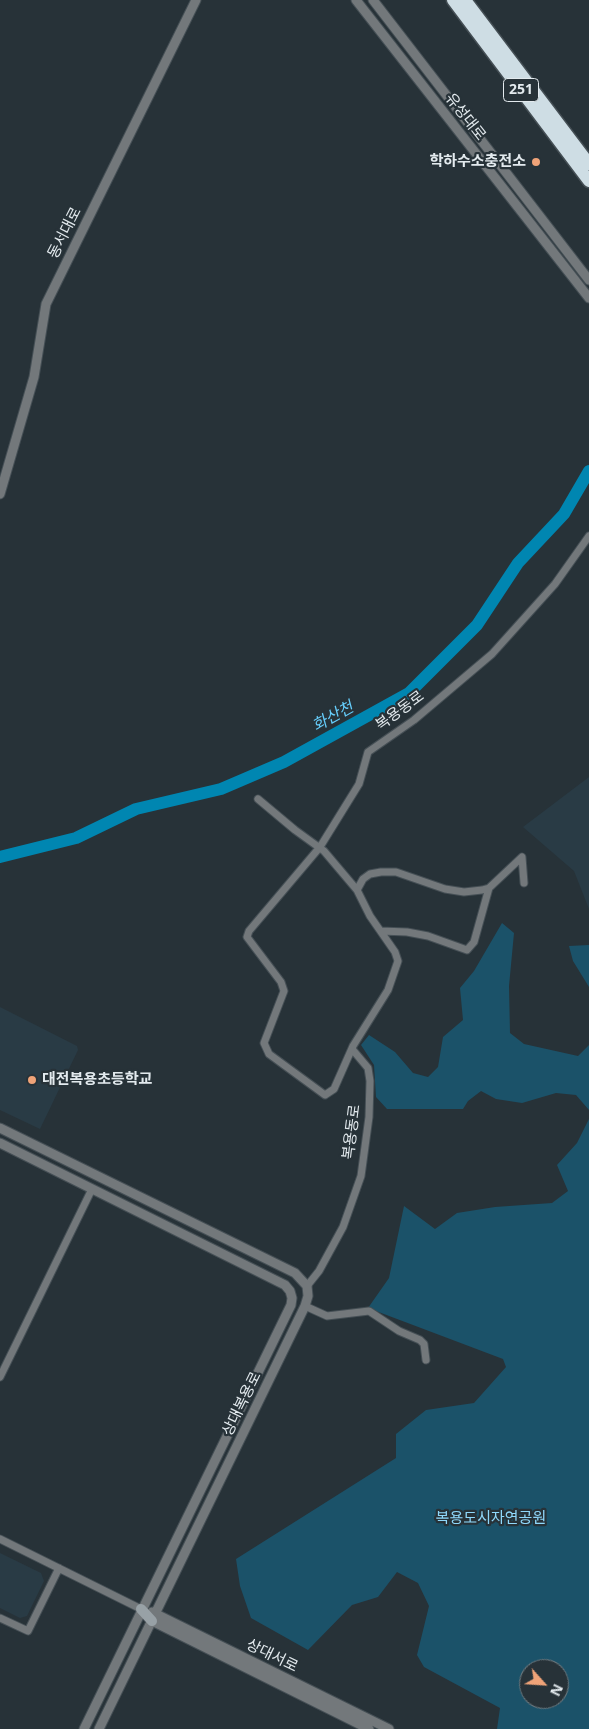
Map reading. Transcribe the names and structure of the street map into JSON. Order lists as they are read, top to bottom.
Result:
{
  "streets": {
    "highway": ["251"],
    "street": [
      "유성대로",
      "동서대로",
      "복용동로",
      "상대복용로",
      "상대서로"
    ]
  },
  "crossings": [
    ["복용동로", "상대복용로"],
    ["상대복용로", "상대서로"]
  ],
  "water": ["화산천"],
  "parks": ["복용도시자연공원"],
  "places": ["학하수소충전소", "대전복용초등학교"],
  "north": "bottom right"
}
